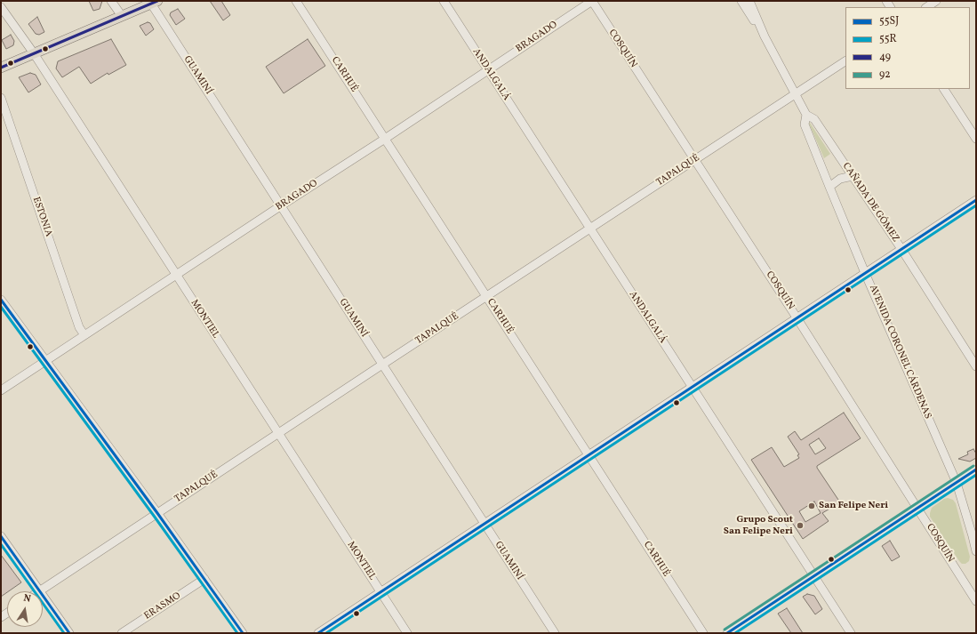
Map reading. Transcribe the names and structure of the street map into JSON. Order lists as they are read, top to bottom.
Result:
{
  "streets": {
    "street": [
      "BRAGADO",
      "COSQUÍN",
      "CARHUÉ",
      "ANDALGALÁ",
      "GUAMINÍ",
      "TAPALQUÉ",
      "CAÑADA DE GÓMEZ",
      "ESTONIA",
      "MONTIEL",
      "AVENIDA CORONEL CÁRDENAS",
      "ERASMO"
    ]
  },
  "crossings": [
    ["BRAGADO", "COSQUÍN"],
    ["BRAGADO", "CARHUÉ"],
    ["BRAGADO", "ANDALGALÁ"],
    ["BRAGADO", "GUAMINÍ"],
    ["BRAGADO", "ESTONIA"],
    ["BRAGADO", "MONTIEL"],
    ["COSQUÍN", "TAPALQUÉ"],
    ["CARHUÉ", "TAPALQUÉ"],
    ["ANDALGALÁ", "TAPALQUÉ"],
    ["GUAMINÍ", "TAPALQUÉ"],
    ["TAPALQUÉ", "MONTIEL"],
    ["TAPALQUÉ", "AVENIDA CORONEL CÁRDENAS"],
    ["CAÑADA DE GÓMEZ", "AVENIDA CORONEL CÁRDENAS"]
  ],
  "places": ["San Felipe Neri", "Grupo Scout San Felipe Neri"],
  "lines": [
    "transit line 49",
    "transit line 55SJ",
    "transit line 55R",
    "transit line 92"
  ],
  "legend": [
    "55SJ",
    "55R",
    "49",
    "92"
  ],
  "north": "top"
}
